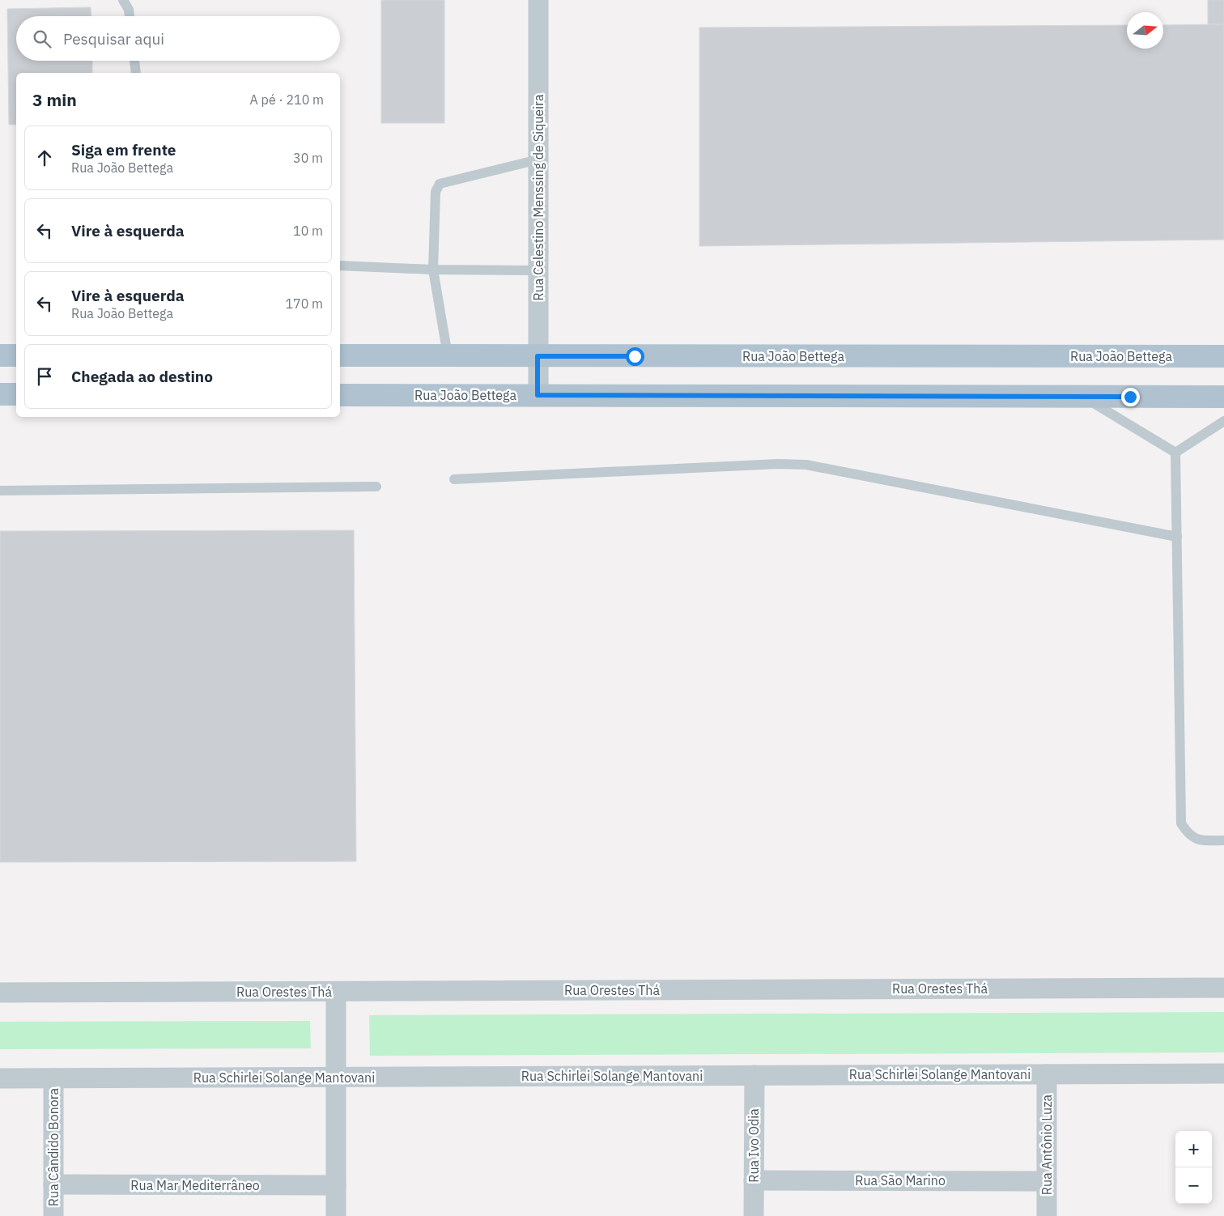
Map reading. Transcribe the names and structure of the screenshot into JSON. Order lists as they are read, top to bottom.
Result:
{
  "streets": {
    "main road": ["Rua João Bettega"],
    "street": [
      "Rua Celestino Menssing de Siqueira",
      "Rua Orestes Thá",
      "Rua Schirlei Solange Mantovani",
      "Rua Antônio Luza",
      "Rua Ivo Odia",
      "Rua Cândido Bonora",
      "Rua São Marino",
      "Rua Mar Mediterrâneo"
    ]
  },
  "crossings": [
    ["Rua Celestino Menssing de Siqueira", "Rua João Bettega"],
    ["Rua Schirlei Solange Mantovani", "Rua Antônio Luza"],
    ["Rua Schirlei Solange Mantovani", "Rua Ivo Odia"],
    ["Rua Schirlei Solange Mantovani", "Rua Cândido Bonora"],
    ["Rua Antônio Luza", "Rua São Marino"],
    ["Rua Ivo Odia", "Rua São Marino"],
    ["Rua Cândido Bonora", "Rua Mar Mediterrâneo"]
  ],
  "north": "right",
  "page": {
    "search": "Pesquisar aqui",
    "heading": ["3 min", "A pé · 210 m"],
    "list": [
      ["Siga em frente", "Rua João Bettega", "30 m"],
      ["Vire à esquerda", "10 m"],
      ["Vire à esquerda", "Rua João Bettega", "170 m"],
      "Chegada ao destino"
    ],
    "map_buttons": ["+", "−"]
  }
}
